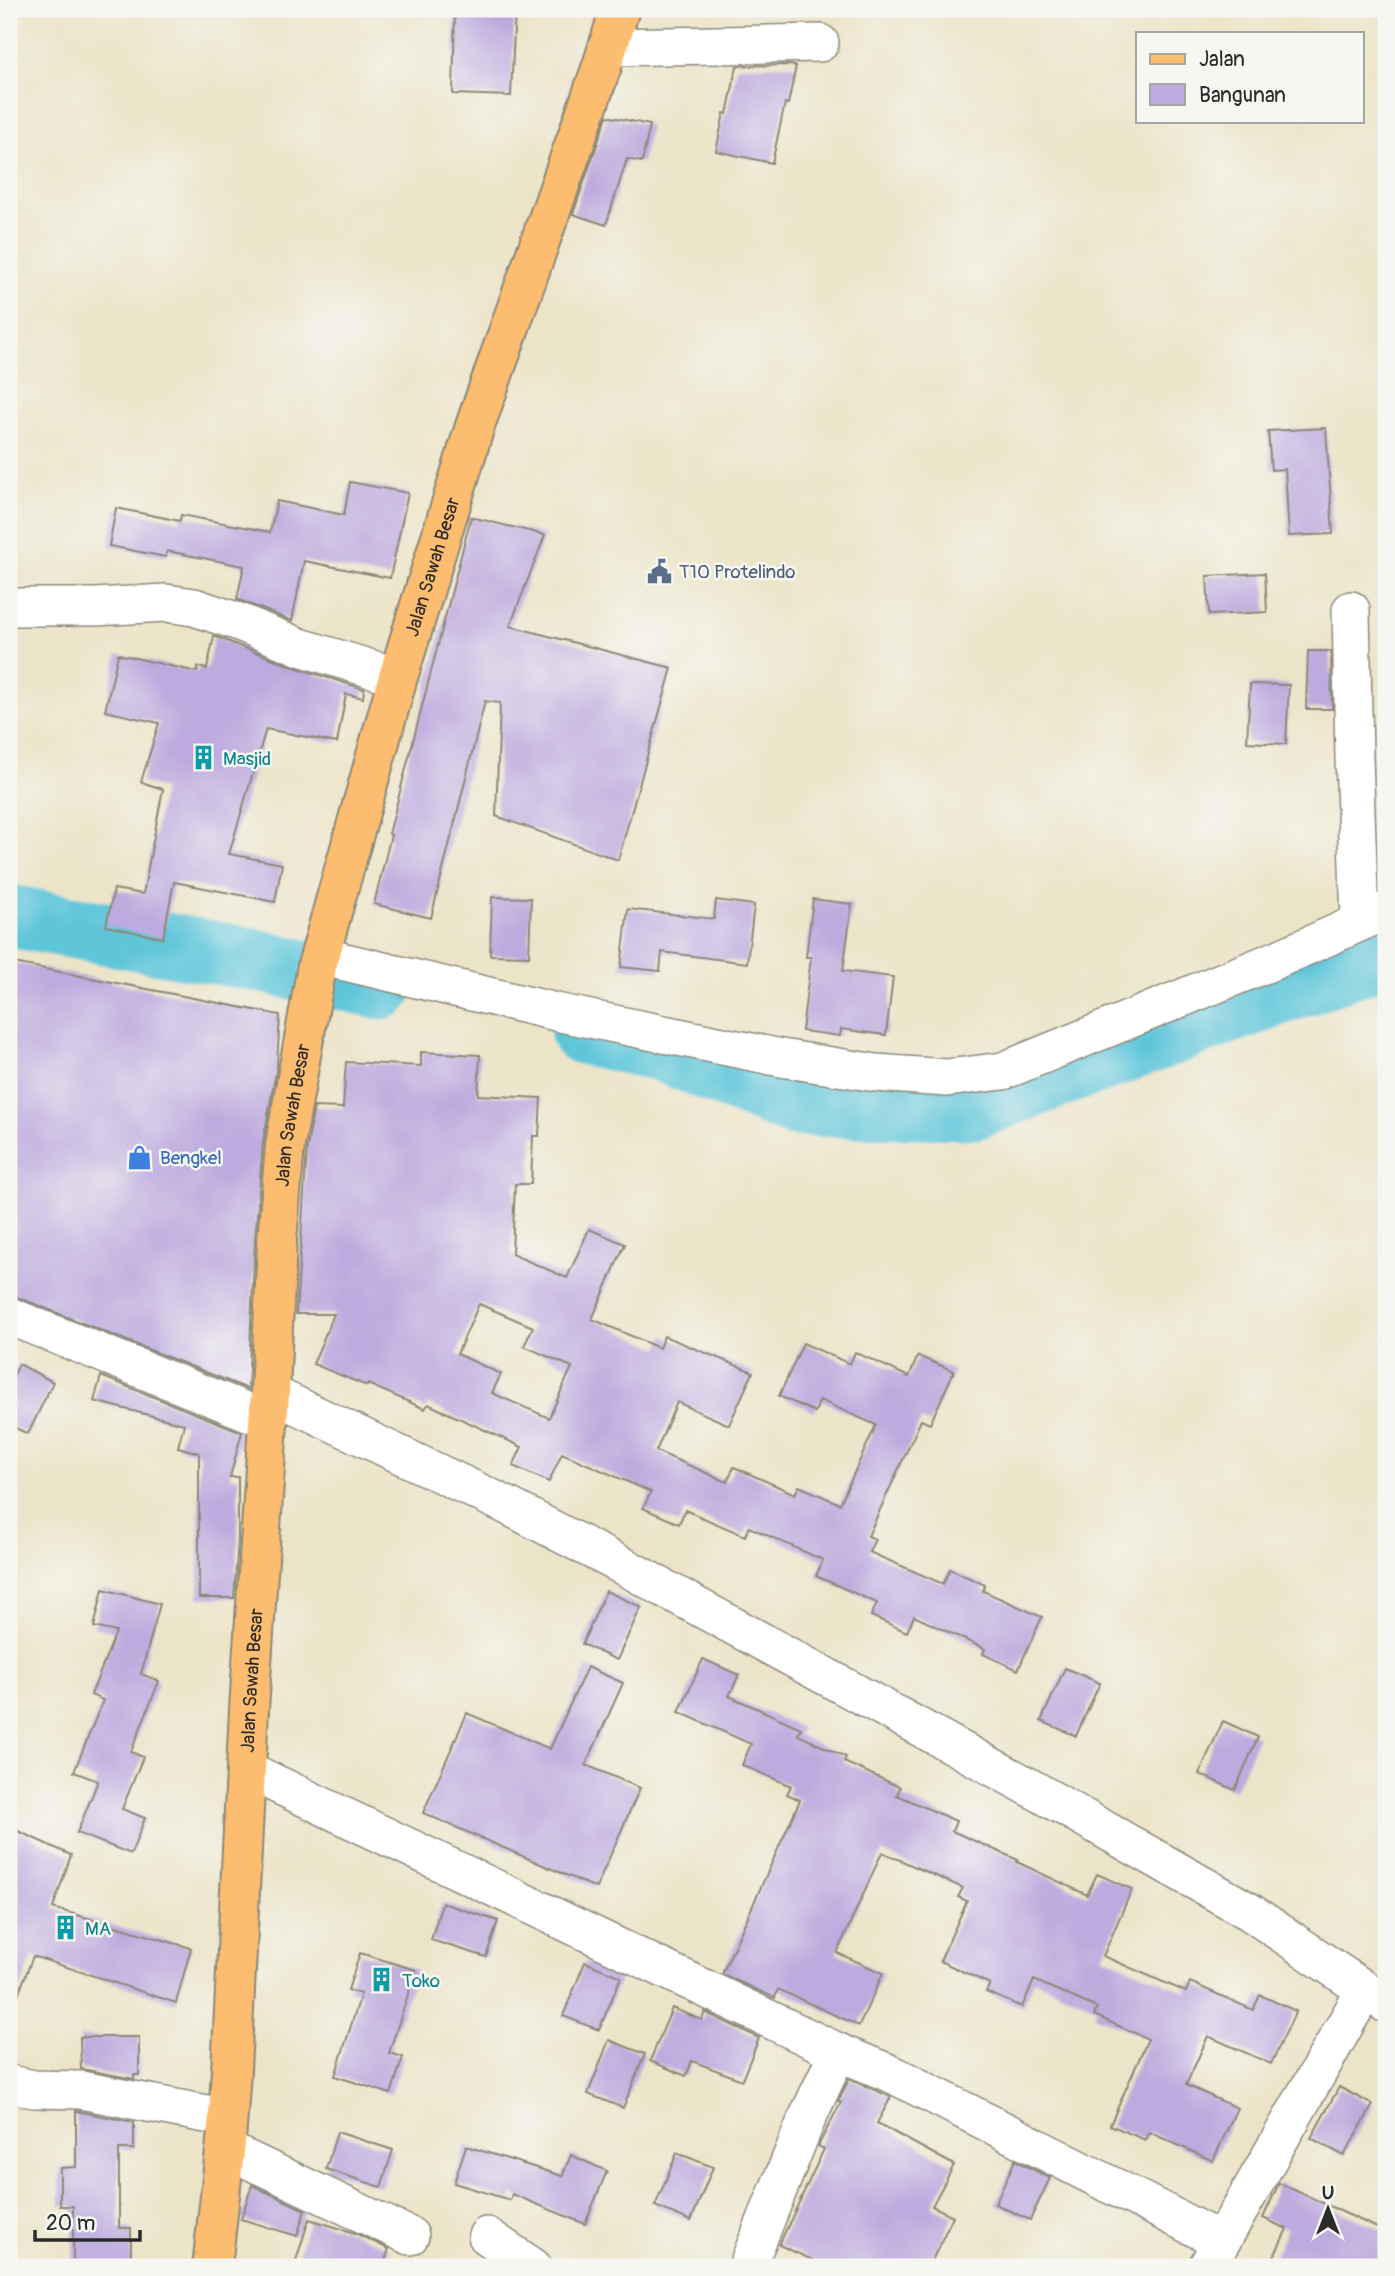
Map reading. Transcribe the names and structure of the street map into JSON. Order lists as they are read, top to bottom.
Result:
{
  "streets": {
    "main road": ["Jalan Sawah Besar"]
  },
  "places": {
    "public building": ["T10 Protelindo"],
    "building": ["Masjid", "MA", "Toko"],
    "shop": ["Bengkel"]
  },
  "legend": ["Jalan", "Bangunan"],
  "scale_bar": "20 m",
  "north": "top"
}
